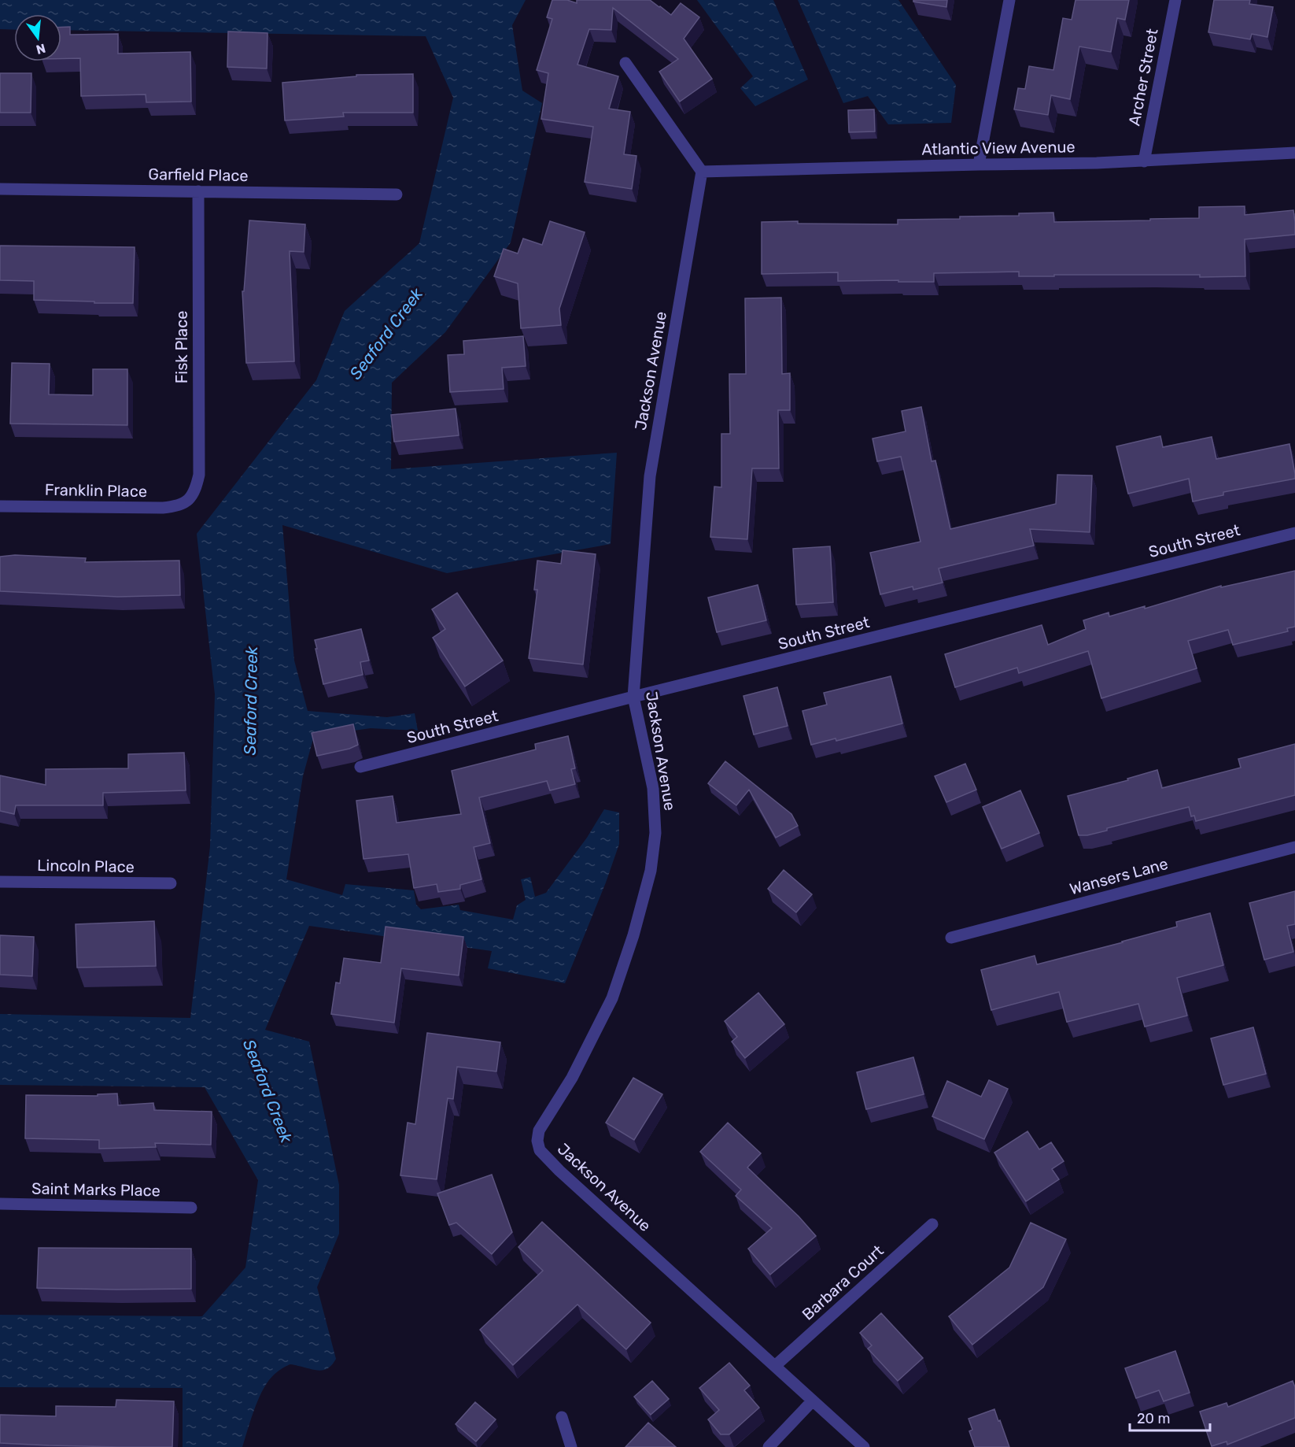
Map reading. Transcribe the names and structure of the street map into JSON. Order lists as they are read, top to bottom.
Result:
{
  "streets": {
    "street": [
      "Archer Street",
      "Atlantic View Avenue",
      "Garfield Place",
      "Fisk Place",
      "Jackson Avenue",
      "Franklin Place",
      "South Street",
      "Lincoln Place",
      "Wansers Lane",
      "Saint Marks Place",
      "Barbara Court"
    ]
  },
  "crossings": [
    ["Archer Street", "Atlantic View Avenue"],
    ["Atlantic View Avenue", "Jackson Avenue"],
    ["Garfield Place", "Fisk Place"],
    ["Fisk Place", "Franklin Place"],
    ["Jackson Avenue", "South Street"],
    ["Jackson Avenue", "Barbara Court"]
  ],
  "water": ["Seaford Creek"],
  "scale_bar": "20 m",
  "north": "bottom"
}
